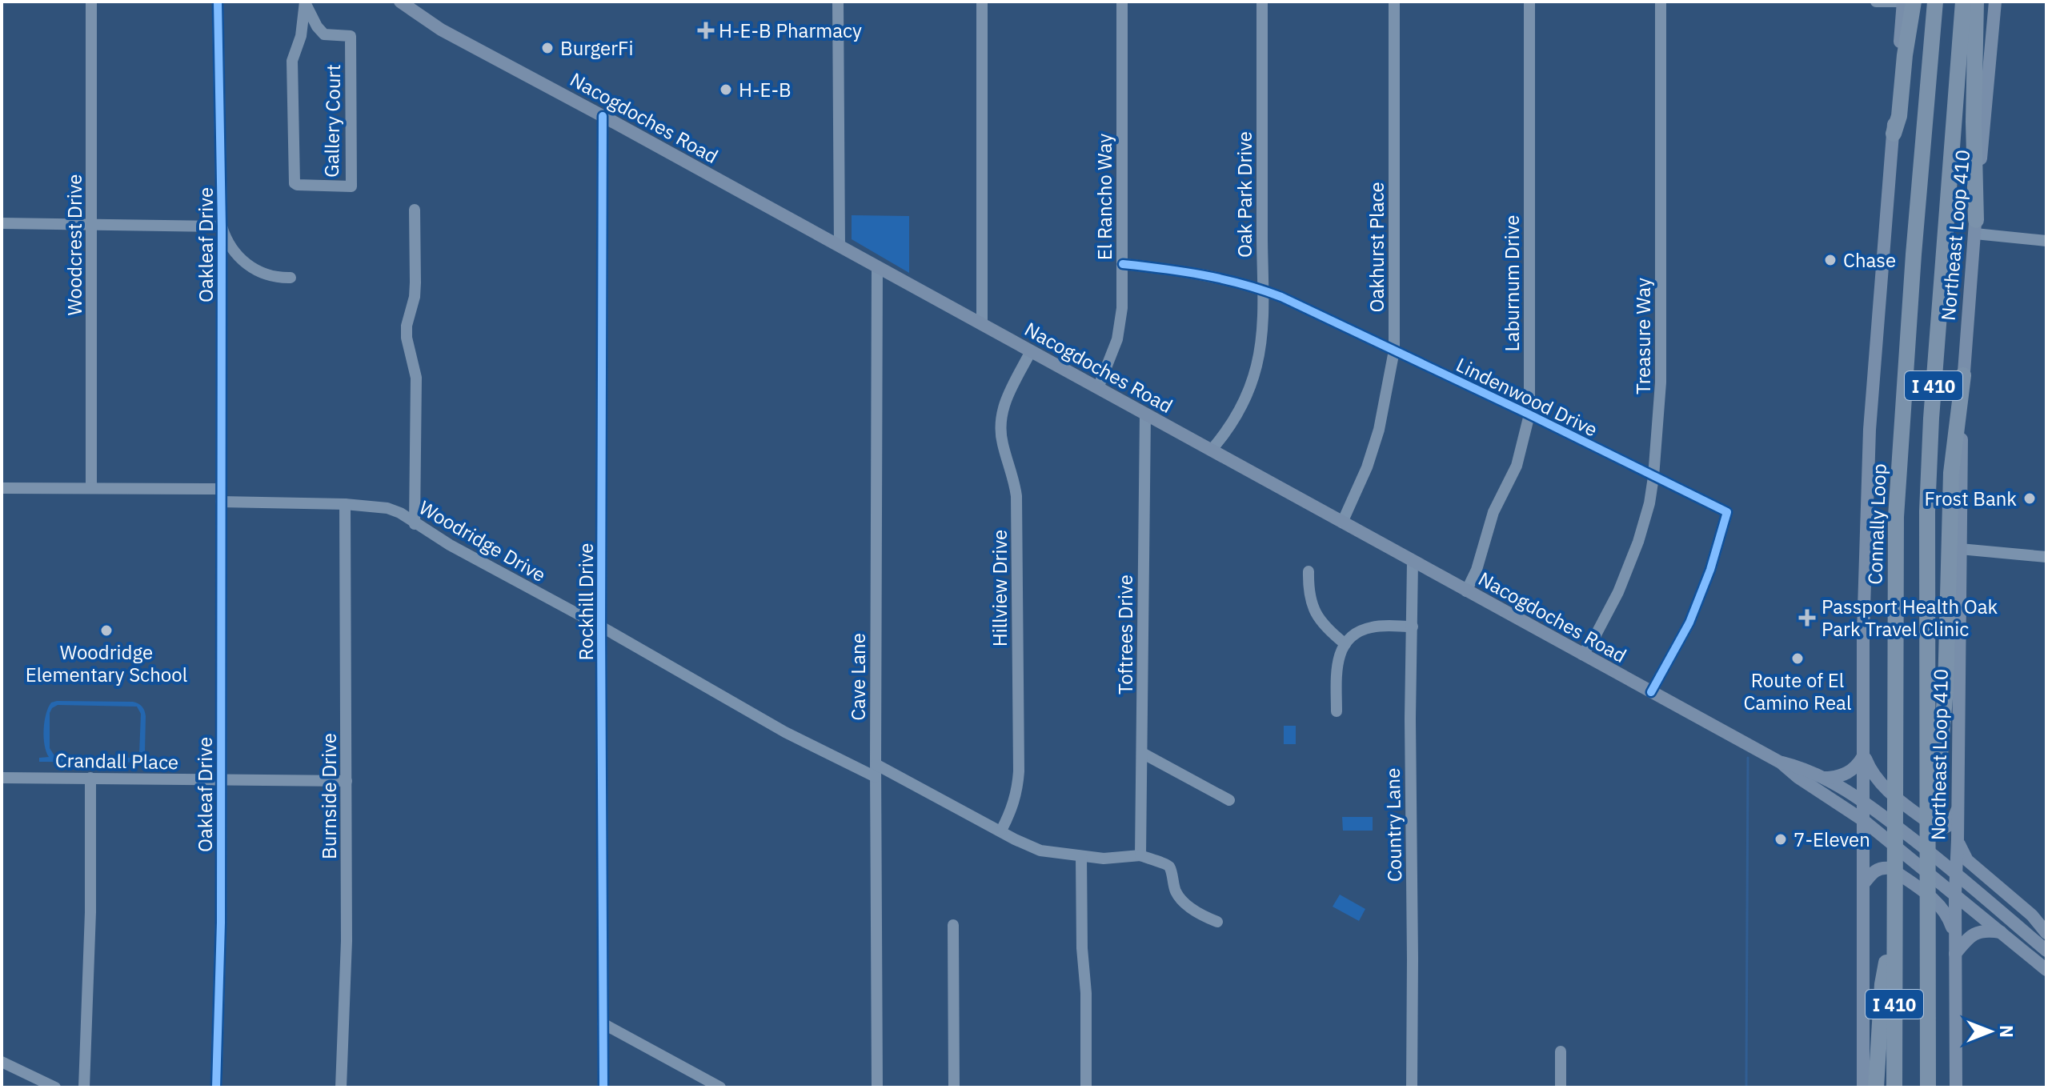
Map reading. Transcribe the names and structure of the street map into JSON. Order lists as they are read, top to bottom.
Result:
{
  "streets": {
    "highway": ["I 410", "Connally Loop"],
    "main road": ["Nacogdoches Road", "Northeast Loop 410"],
    "street": [
      "Gallery Court",
      "Oak Park Drive",
      "El Rancho Way",
      "Woodcrest Drive",
      "Oakleaf Drive",
      "Oakhurst Place",
      "Laburnum Drive",
      "Treasure Way",
      "Lindenwood Drive",
      "Woodridge Drive",
      "Hillview Drive",
      "Rockhill Drive",
      "Toftrees Drive",
      "Cave Lane",
      "Crandall Place",
      "Burnside Drive",
      "Country Lane"
    ]
  },
  "crossings": [
    ["Nacogdoches Road", "Oak Park Drive"],
    ["Nacogdoches Road", "El Rancho Way"],
    ["Nacogdoches Road", "Northeast Loop 410"],
    ["Nacogdoches Road", "Oakhurst Place"],
    ["Nacogdoches Road", "Laburnum Drive"],
    ["Nacogdoches Road", "Treasure Way"],
    ["Nacogdoches Road", "Lindenwood Drive"],
    ["Nacogdoches Road", "Hillview Drive"],
    ["Nacogdoches Road", "Rockhill Drive"],
    ["Nacogdoches Road", "Toftrees Drive"],
    ["Nacogdoches Road", "Cave Lane"],
    ["Nacogdoches Road", "Country Lane"],
    ["Oak Park Drive", "Lindenwood Drive"],
    ["El Rancho Way", "Lindenwood Drive"],
    ["Oakleaf Drive", "Woodridge Drive"],
    ["Oakleaf Drive", "Crandall Place"],
    ["Oakhurst Place", "Lindenwood Drive"],
    ["Laburnum Drive", "Lindenwood Drive"],
    ["Treasure Way", "Lindenwood Drive"],
    ["Woodridge Drive", "Rockhill Drive"],
    ["Woodridge Drive", "Cave Lane"],
    ["Woodridge Drive", "Burnside Drive"],
    ["Crandall Place", "Burnside Drive"]
  ],
  "places": {
    "health": ["H-E-B Pharmacy", "Passport Health Oak Park Travel Clinic"],
    "other": [
      "BurgerFi",
      "H-E-B",
      "Chase",
      "Frost Bank",
      "Woodridge Elementary School",
      "Route of El Camino Real",
      "7-Eleven"
    ]
  },
  "north": "right"
}
